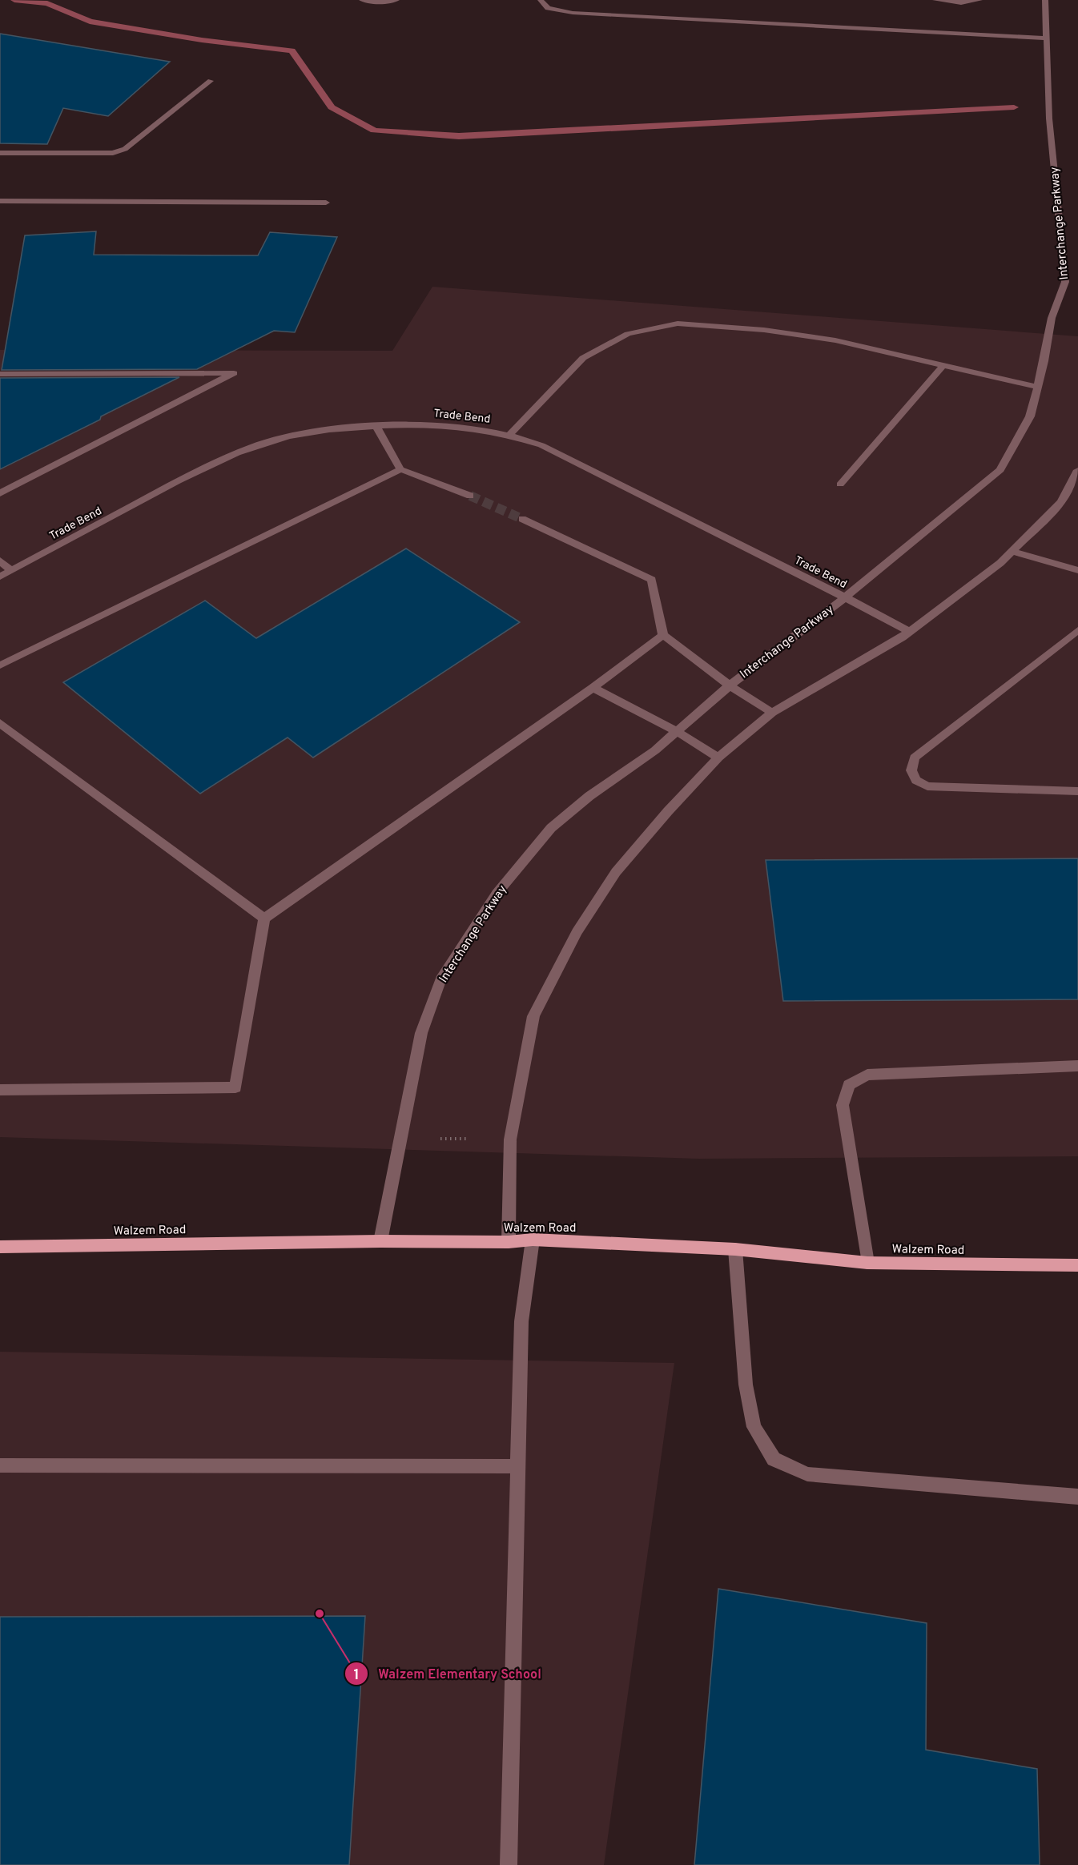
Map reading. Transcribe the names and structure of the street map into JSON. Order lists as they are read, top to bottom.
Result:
{
  "streets": {
    "main road": ["Walzem Road"],
    "street": ["Interchange Parkway", "Trade Bend"]
  },
  "crossings": [
    ["Interchange Parkway", "Trade Bend"],
    ["Interchange Parkway", "Walzem Road"]
  ],
  "places": ["Walzem Elementary School"]
}
